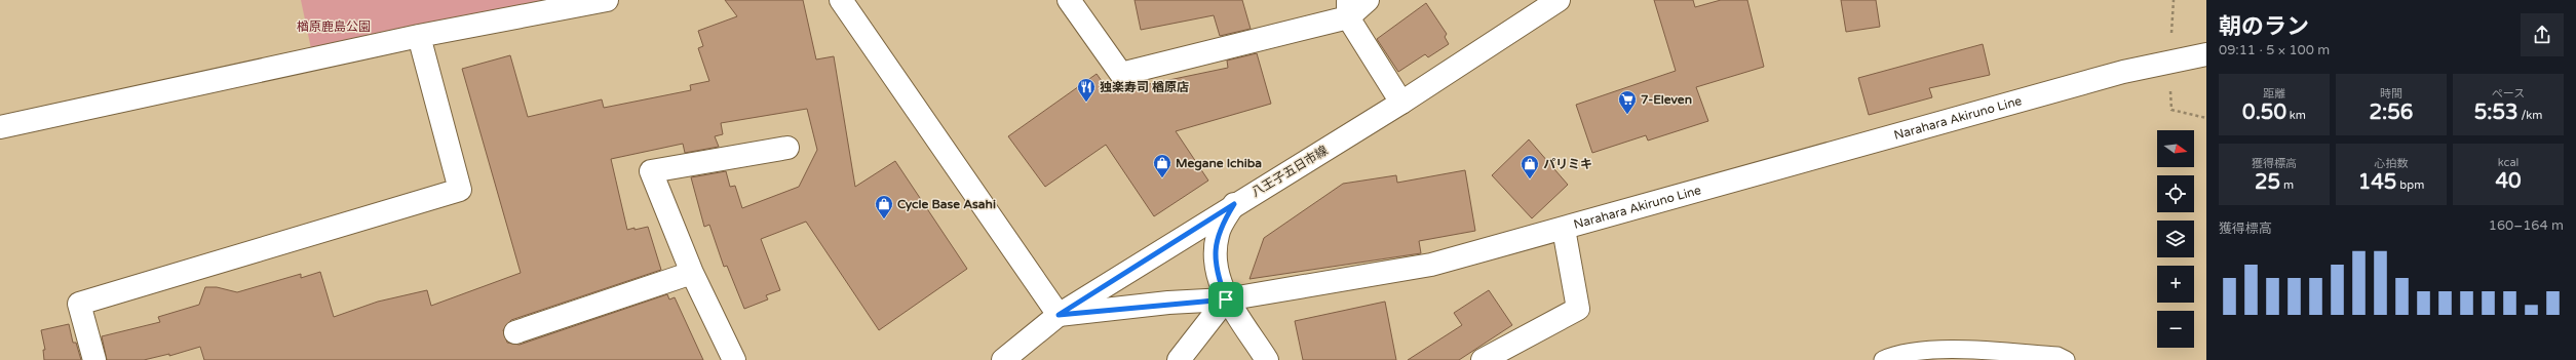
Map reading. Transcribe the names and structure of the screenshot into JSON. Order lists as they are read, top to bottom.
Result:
{
  "streets": {
    "street": ["Narahara Akiruno Line", "八王子五日市線"]
  },
  "crossings": [
    ["Narahara Akiruno Line", "八王子五日市線"]
  ],
  "parks": ["楢原鹿島公園"],
  "places": {
    "restaurant": ["独楽寿司 楢原店"],
    "supermarket": ["7-Eleven"],
    "shop": ["Megane Ichiba", "パリミキ", "Cycle Base Asahi"]
  },
  "north": "right",
  "page": {
    "heading": ["朝のラン", "09:11 · 5 × 100 m"],
    "stats": [
      ["距離", "0.50 km"],
      ["時間", "2:56"],
      ["ペース", "5:53 /km"],
      ["獲得標高", "25 m"],
      ["心拍数", "145 bpm"],
      ["kcal", "40"]
    ],
    "map_buttons": ["+", "−"],
    "chart": ["獲得標高", "160–164 m"]
  }
}
